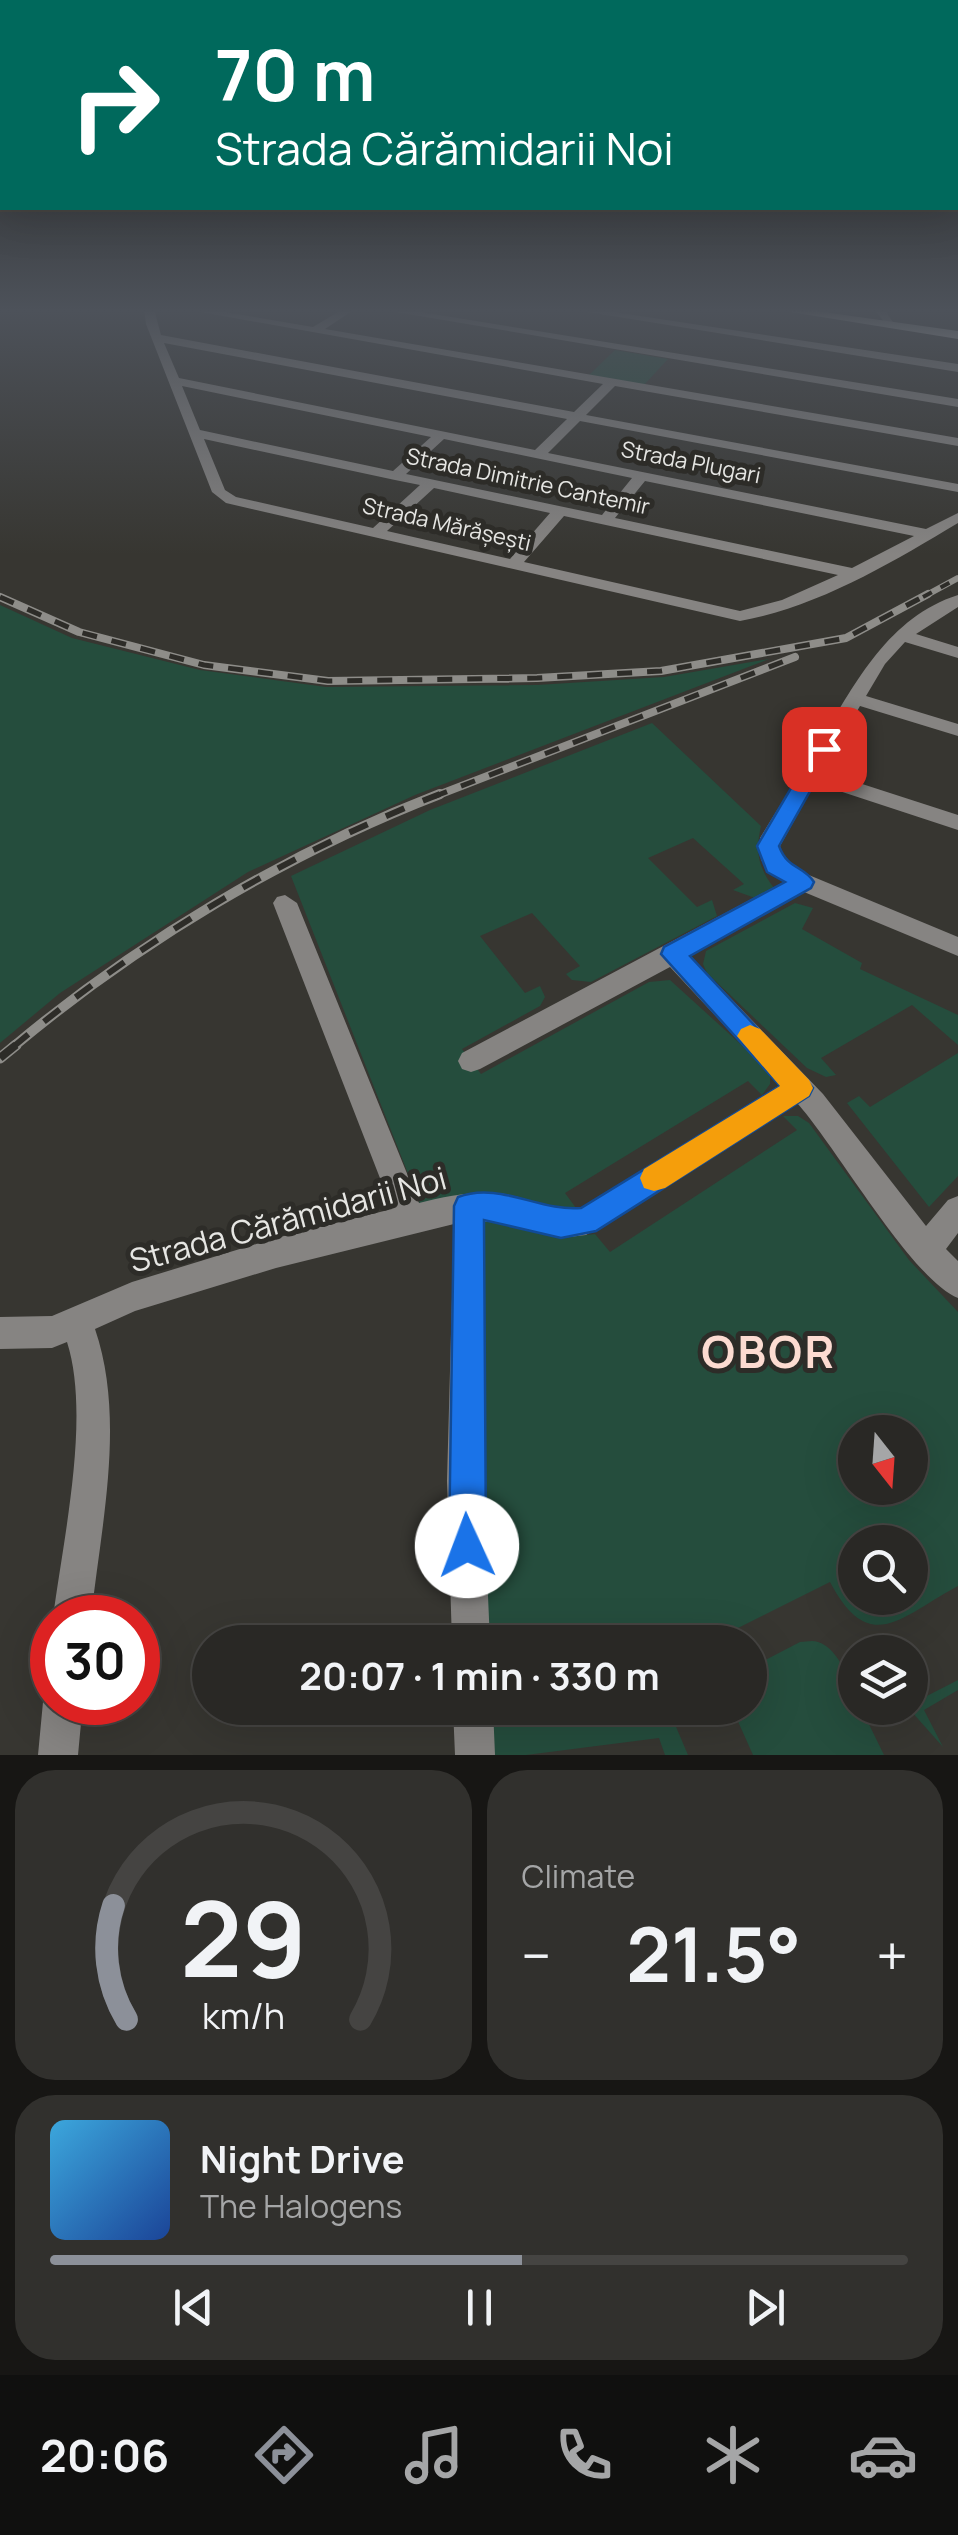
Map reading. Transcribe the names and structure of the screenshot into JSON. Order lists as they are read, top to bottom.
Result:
{
  "streets": {
    "street": [
      "Strada Plugari",
      "Strada Dimitrie Cantemir",
      "Strada Mărășești",
      "Strada Cărămidarii Noi"
    ]
  },
  "crossings": [
    ["Strada Plugari", "Strada Mărășești"],
    ["Strada Dimitrie Cantemir", "Strada Mărășești"]
  ],
  "districts": ["OBOR"],
  "north": "bottom",
  "page": {
    "turn": ["70 m", "Strada Cărămidarii Noi"],
    "limit": "30",
    "trip": "20:07 · 1 min · 330 m",
    "tile": "Climate",
    "heat": ["−", "21.5°", "+"],
    "song": ["Night Drive", "The Halogens"],
    "tabs": "20:06",
    "gauge": ["29", "km/h"]
  }
}
